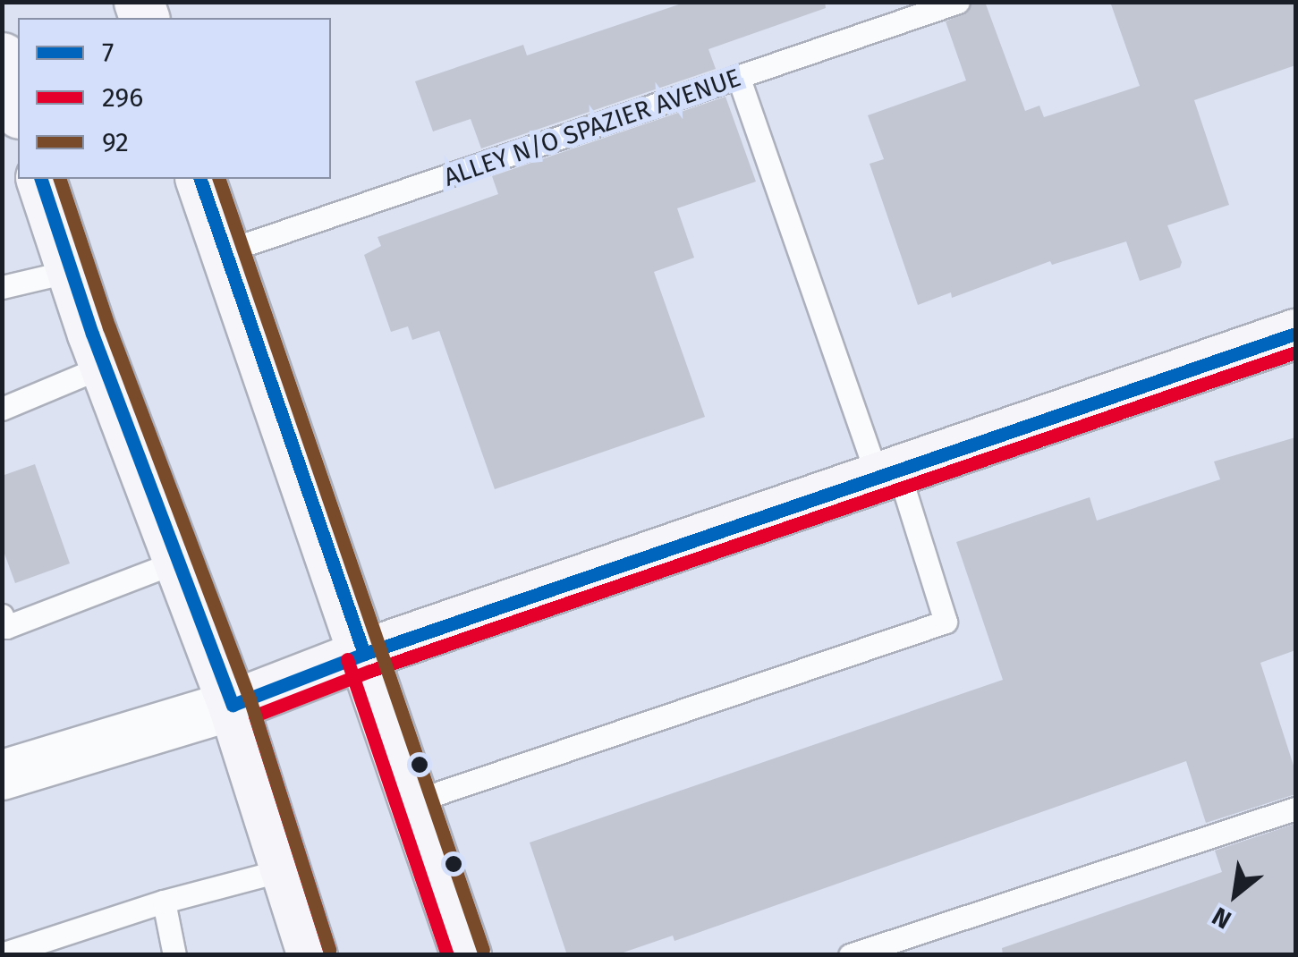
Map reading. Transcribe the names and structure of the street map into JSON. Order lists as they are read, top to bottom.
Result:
{
  "streets": {
    "lane": ["ALLEY N/O SPAZIER AVENUE"]
  },
  "lines": ["transit line 7", "transit line 92", "transit line 296"],
  "legend": ["7", "296", "92"],
  "north": "bottom left"
}
